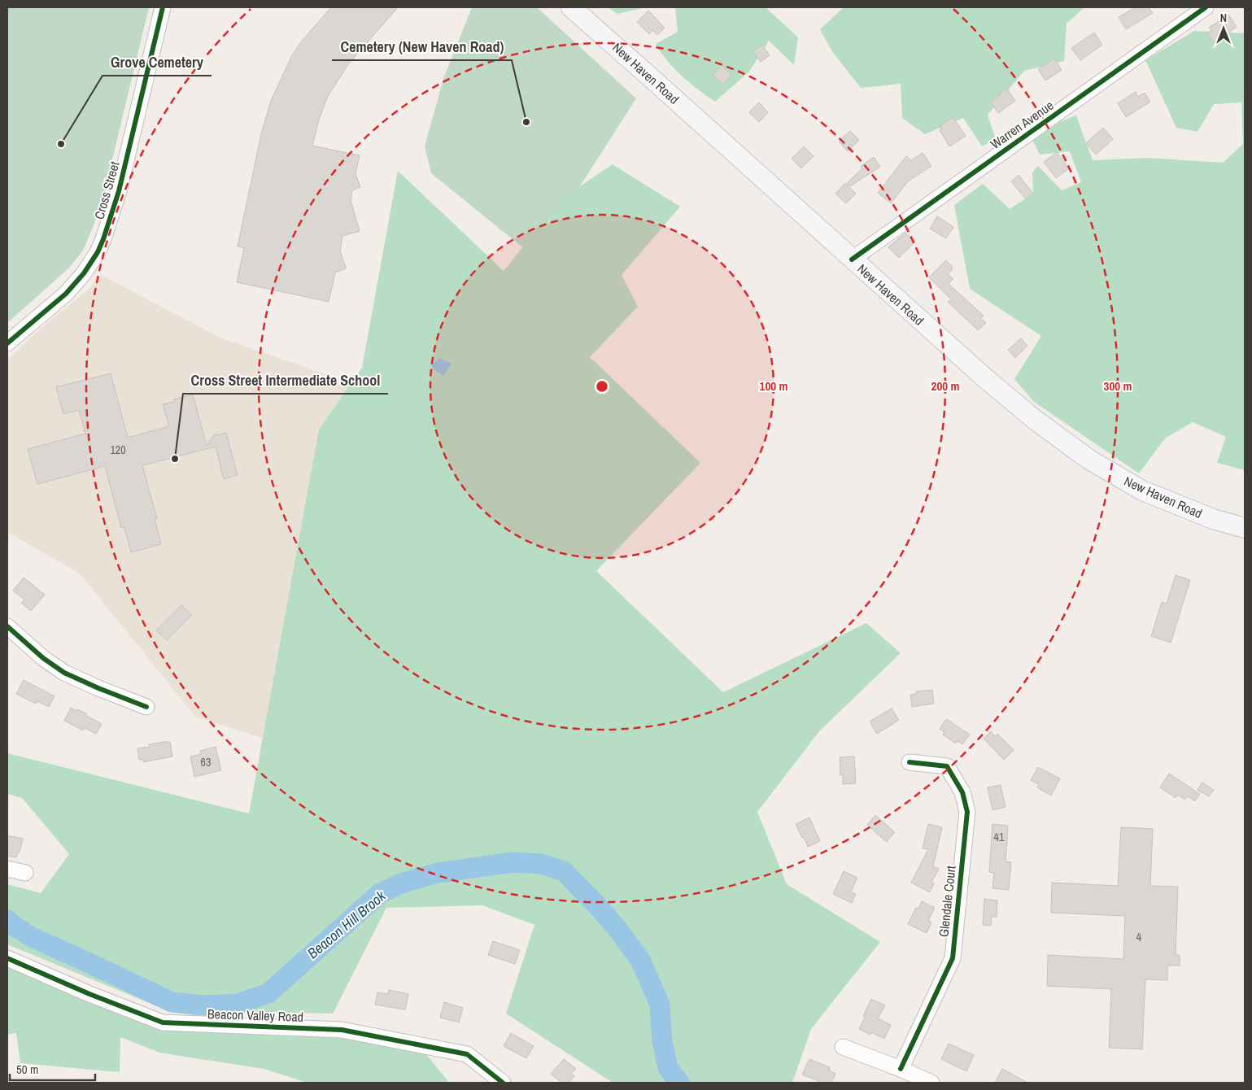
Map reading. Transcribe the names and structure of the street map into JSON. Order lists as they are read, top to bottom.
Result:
{
  "streets": {
    "main road": ["New Haven Road"],
    "street": [
      "Warren Avenue",
      "Cross Street",
      "Glendale Court",
      "Beacon Valley Road"
    ]
  },
  "crossings": [
    ["New Haven Road", "Warren Avenue"]
  ],
  "water": ["Beacon Hill Brook"],
  "places": ["Cemetery (New Haven Road)", "Grove Cemetery", "Cross Street Intermediate School"],
  "house_numbers": [
    "120",
    "63",
    "41",
    "4"
  ],
  "scale_bar": "50 m",
  "north": "top",
  "rings": ["100 m", "200 m", "300 m"]
}
